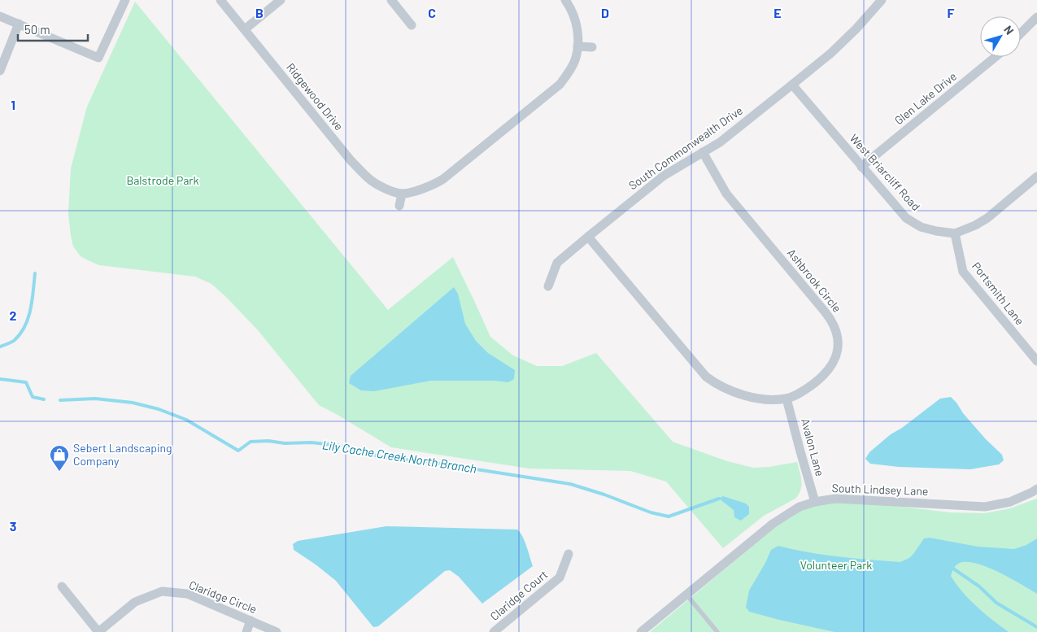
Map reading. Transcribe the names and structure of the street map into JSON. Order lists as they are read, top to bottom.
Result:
{
  "streets": {
    "street": [
      "Ridgewood Drive",
      "Glen Lake Drive",
      "South Commonwealth Drive",
      "West Briarcliff Road",
      "Ashbrook Circle",
      "Portsmith Lane",
      "Avalon Lane",
      "South Lindsey Lane",
      "Claridge Court",
      "Claridge Circle"
    ]
  },
  "crossings": [
    ["Glen Lake Drive", "West Briarcliff Road"],
    ["South Commonwealth Drive", "West Briarcliff Road"],
    ["South Commonwealth Drive", "Ashbrook Circle"],
    ["West Briarcliff Road", "Portsmith Lane"],
    ["Ashbrook Circle", "Avalon Lane"],
    ["Avalon Lane", "South Lindsey Lane"]
  ],
  "water": ["Lily Cache Creek North Branch"],
  "parks": ["Balstrode Park", "Volunteer Park"],
  "places": {
    "shop": ["Sebert Landscaping Company"]
  },
  "scale_bar": "50 m",
  "north": "top right",
  "grid": {
    "columns": [
      "B",
      "C",
      "D",
      "E",
      "F"
    ],
    "rows": ["1", "2", "3"]
  }
}
